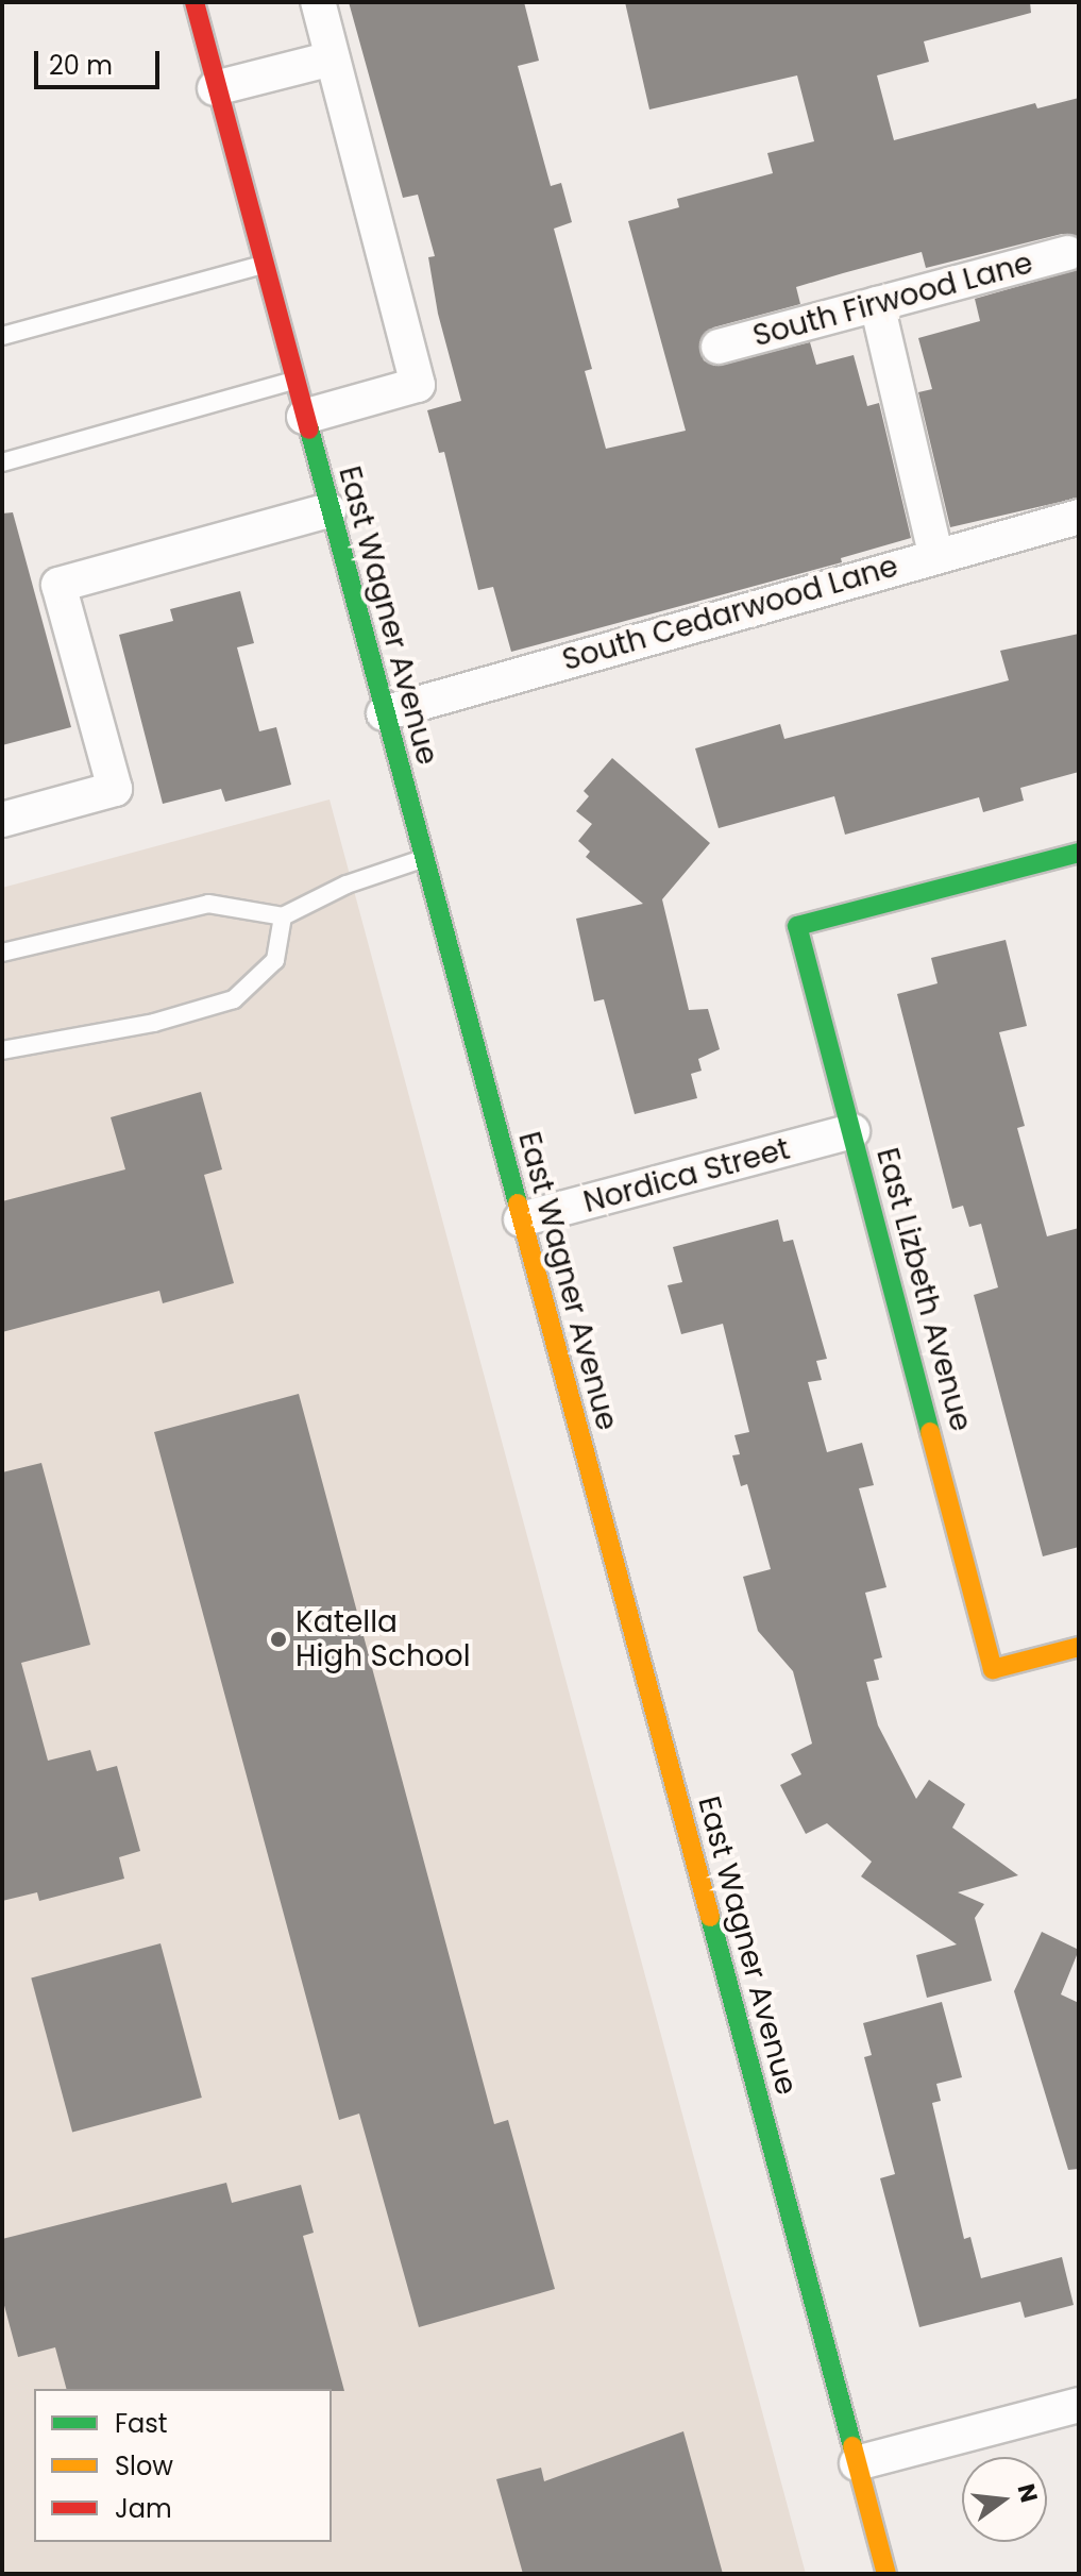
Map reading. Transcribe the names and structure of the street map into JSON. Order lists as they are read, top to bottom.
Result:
{
  "streets": {
    "street": [
      "South Firwood Lane",
      "South Cedarwood Lane",
      "East Wagner Avenue",
      "Nordica Street",
      "East Lizbeth Avenue"
    ]
  },
  "crossings": [
    ["South Cedarwood Lane", "East Wagner Avenue"],
    ["East Wagner Avenue", "Nordica Street"],
    ["Nordica Street", "East Lizbeth Avenue"]
  ],
  "places": ["Katella High School"],
  "legend": ["Fast", "Slow", "Jam"],
  "scale_bar": "20 m",
  "north": "right"
}
